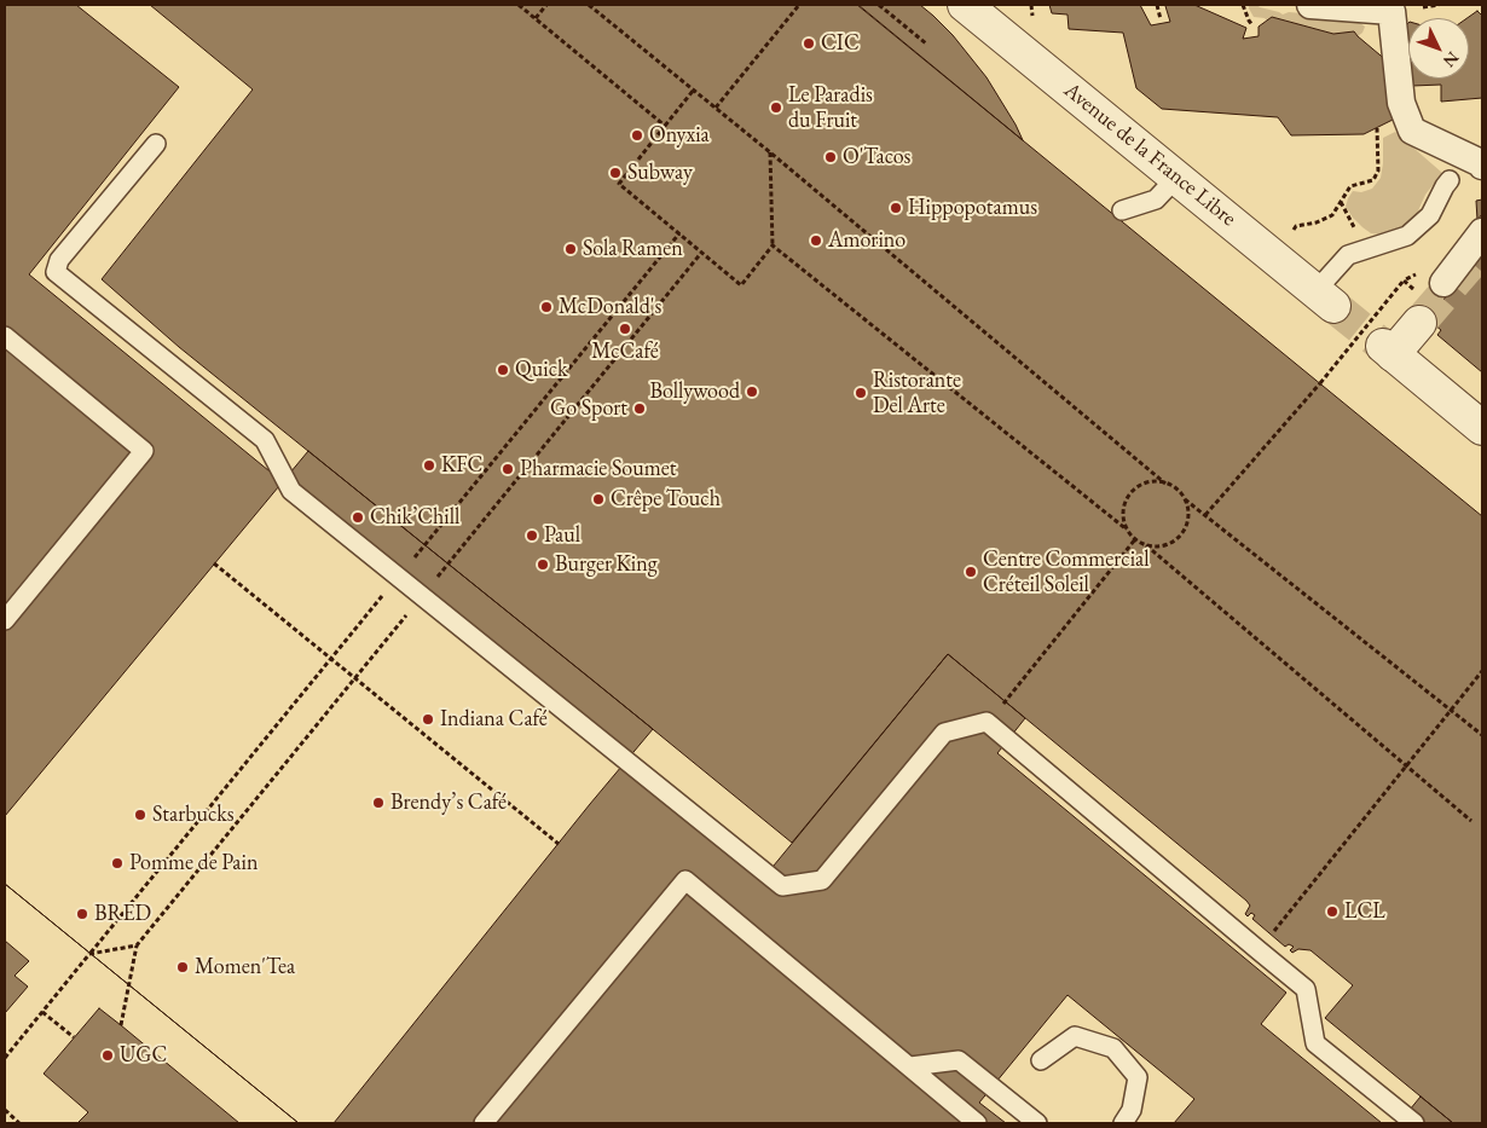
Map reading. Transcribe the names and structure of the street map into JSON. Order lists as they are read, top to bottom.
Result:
{
  "streets": {
    "street": ["Avenue de la France Libre"]
  },
  "places": [
    "CIC",
    "Le Paradis du Fruit",
    "Onyxia",
    "O'Tacos",
    "Subway",
    "Hippopotamus",
    "Amorino",
    "Sola Ramen",
    "McDonald's",
    "McCafé",
    "Quick",
    "Bollywood",
    "Ristorante Del Arte",
    "Go Sport",
    "KFC",
    "Pharmacie Soumet",
    "Crêpe Touch",
    "Chik’Chill",
    "Paul",
    "Burger King",
    "Centre Commercial Créteil Soleil",
    "Indiana Café",
    "Brendy’s Café",
    "Starbucks",
    "Pomme de Pain",
    "LCL",
    "BRED",
    "Momen'Tea",
    "UGC"
  ],
  "north": "bottom right"
}
